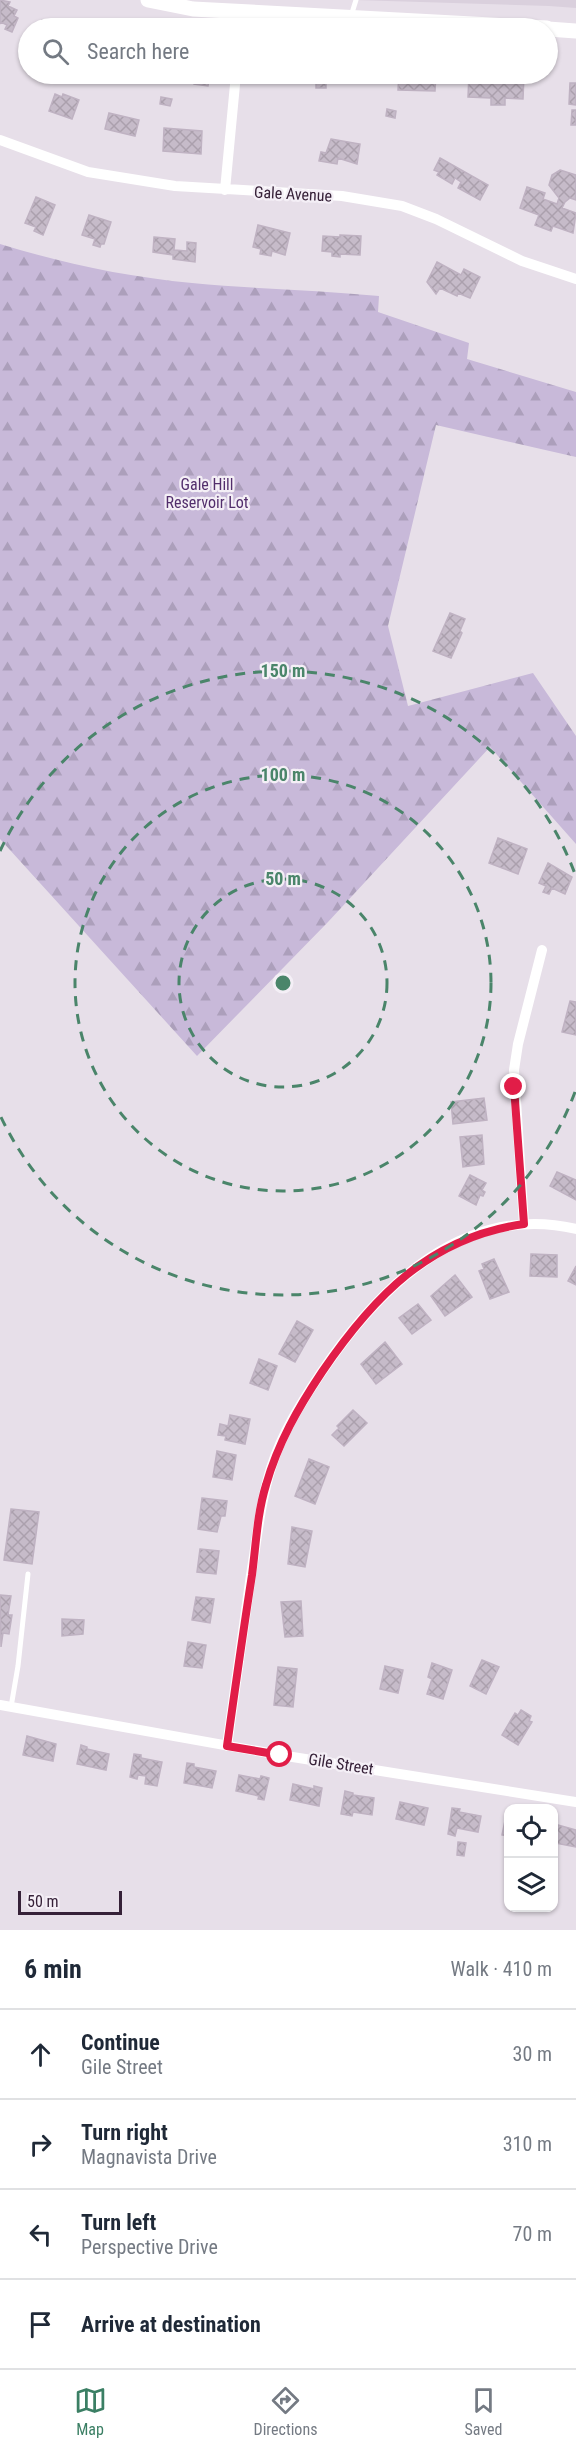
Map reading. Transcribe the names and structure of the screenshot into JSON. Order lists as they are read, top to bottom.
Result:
{
  "streets": {
    "street": ["Gale Avenue", "Gile Street"]
  },
  "parks": ["Gale Hill Reservoir Lot"],
  "scale_bar": "50 m",
  "page": {
    "search": "Search here",
    "scale": "50 m",
    "heading": ["6 min", "Walk · 410 m"],
    "list": [
      ["Continue", "Gile Street", "30 m"],
      ["Turn right", "Magnavista Drive", "310 m"],
      ["Turn left", "Perspective Drive", "70 m"],
      "Arrive at destination"
    ],
    "nav": ["Map", "Directions", "Saved"]
  },
  "rings": ["150 m", "100 m", "50 m"]
}
